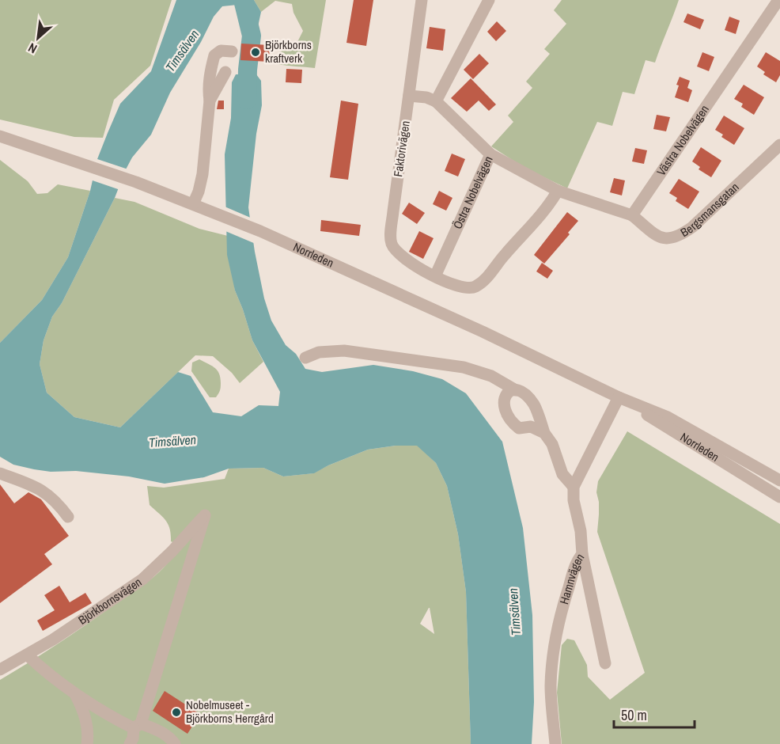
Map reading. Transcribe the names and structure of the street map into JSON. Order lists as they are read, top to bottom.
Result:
{
  "streets": {
    "street": [
      "Västra Nobelvägen",
      "Faktorivägen",
      "Östra Nobelvägen",
      "Bergsmansgatan",
      "Norrleden",
      "Hamnvägen",
      "Björkbornsvägen"
    ]
  },
  "crossings": [
    ["Västra Nobelvägen", "Bergsmansgatan"],
    ["Faktorivägen", "Östra Nobelvägen"]
  ],
  "water": ["Timsälven"],
  "places": ["Björkborns kraftverk", "Nobelmuseet - Björkborns Herrgård"],
  "scale_bar": "50 m",
  "north": "bottom left"
}
